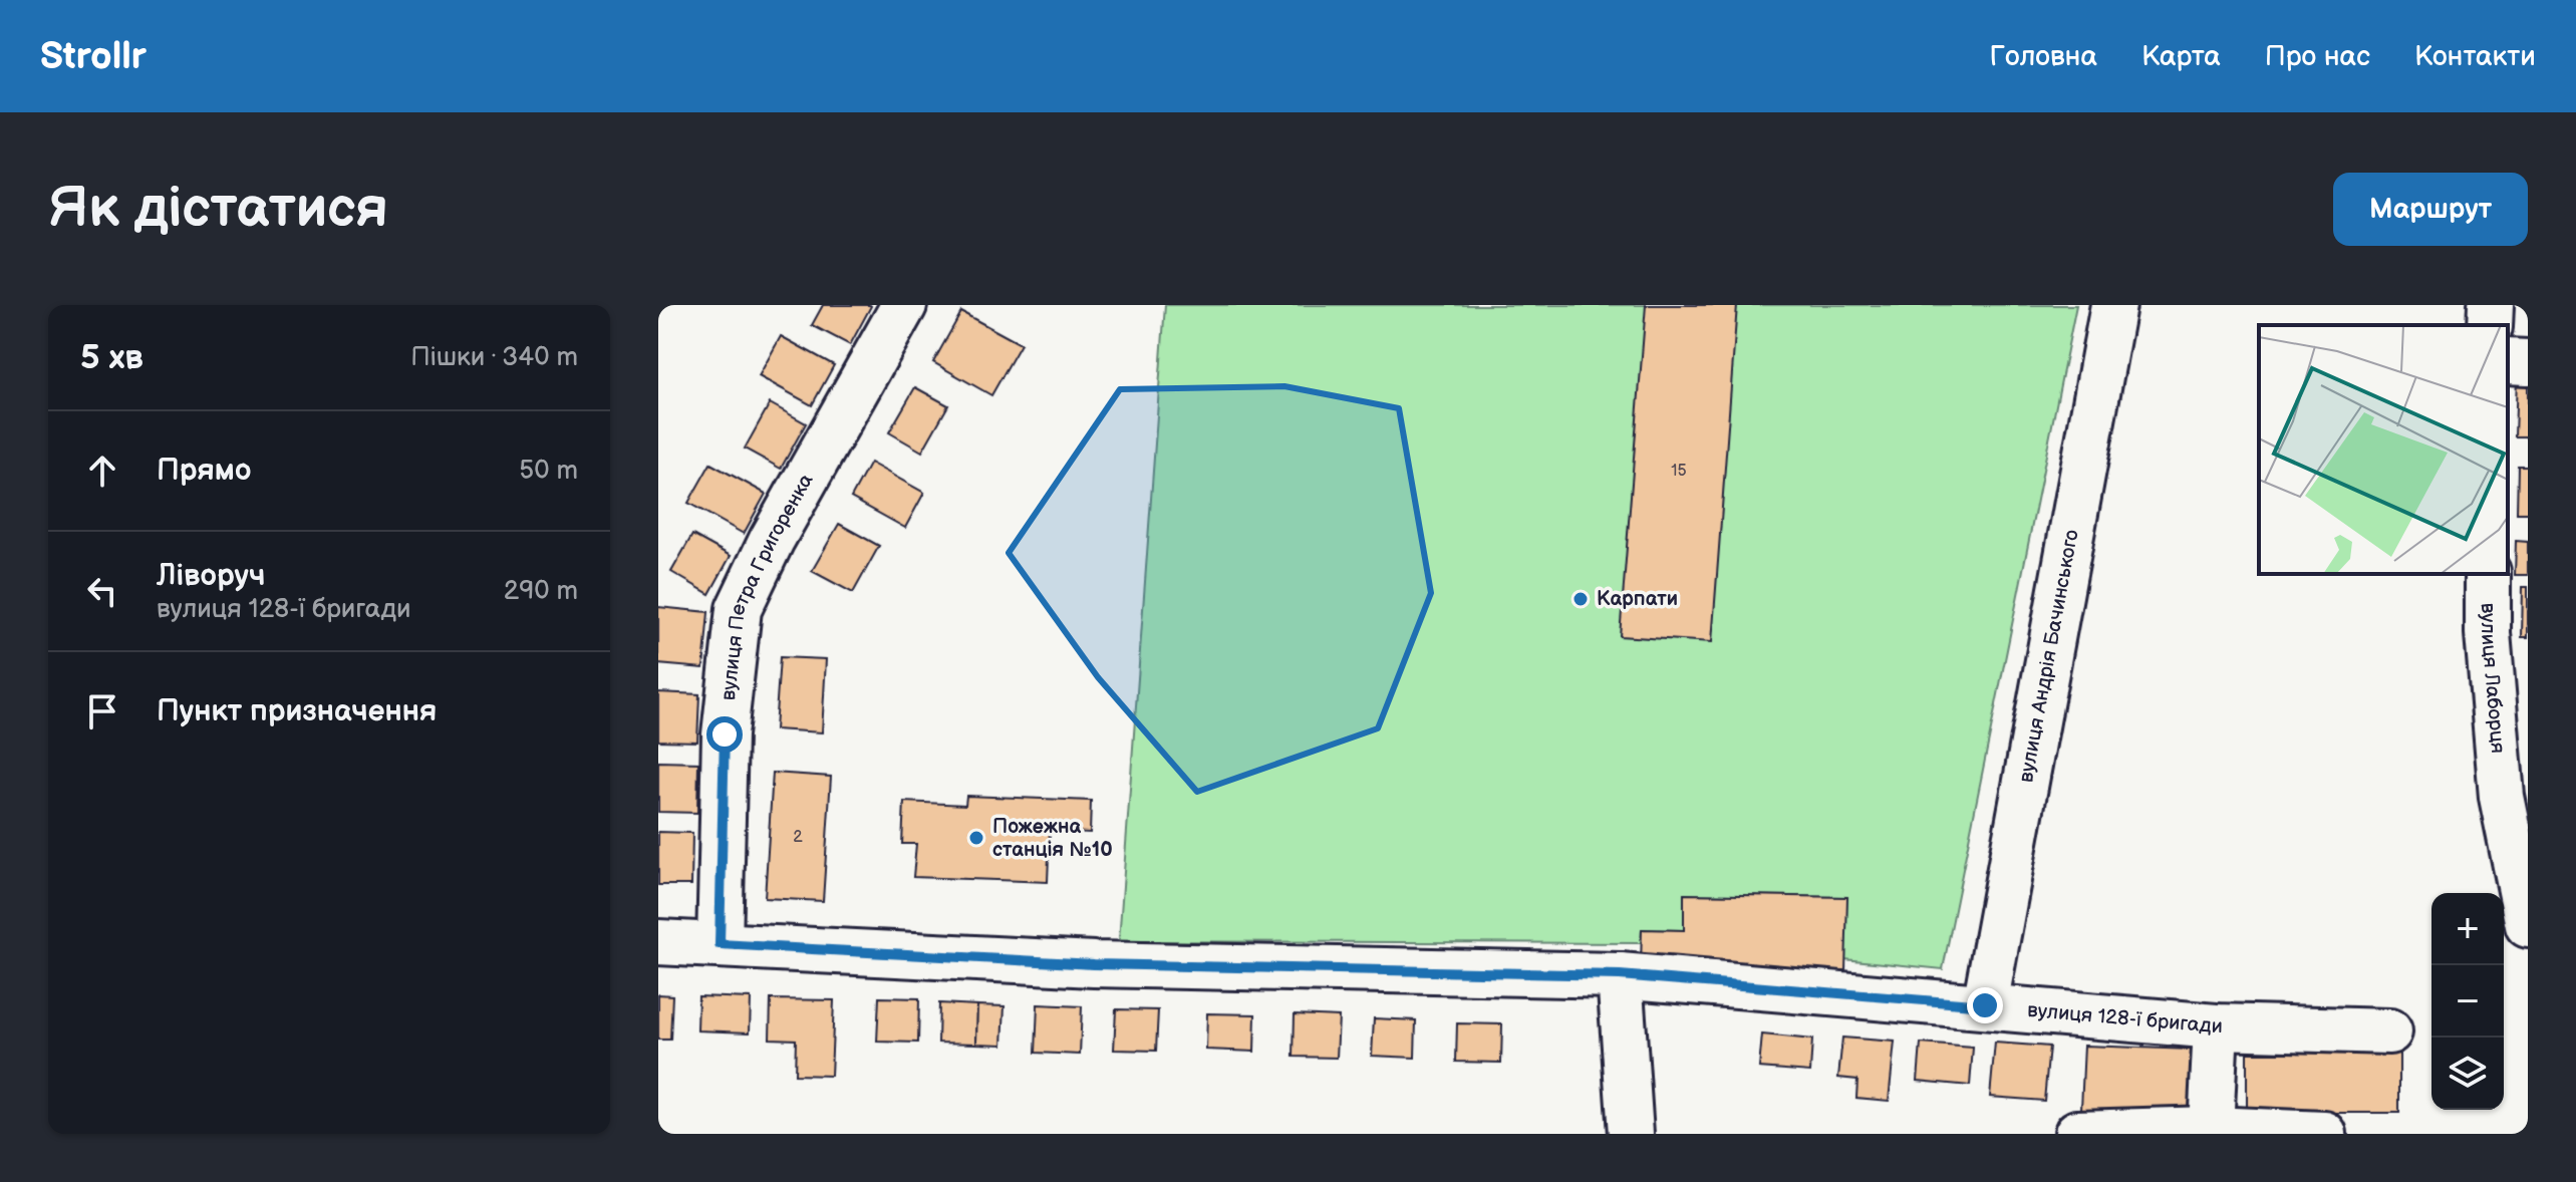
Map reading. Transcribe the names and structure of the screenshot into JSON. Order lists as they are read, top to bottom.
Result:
{
  "streets": {
    "street": [
      "вулиця Петра Григоренка",
      "вулиця Андрія Бачинського",
      "вулиця Лаборця",
      "вулиця 128-ї бригади"
    ]
  },
  "crossings": [
    ["вулиця Петра Григоренка", "вулиця 128-ї бригади"],
    ["вулиця Андрія Бачинського", "вулиця 128-ї бригади"]
  ],
  "places": ["Карпати", "Пожежна станція №10"],
  "house_numbers": ["15", "2"],
  "page": {
    "header": "Strollr",
    "nav": [
      "Головна",
      "Карта",
      "Про нас",
      "Контакти"
    ],
    "buttons": "Маршрут",
    "title": "Як дістатися",
    "heading": ["5 хв", "Пішки · 340 m"],
    "list": [
      ["Прямо", "50 m"],
      ["Ліворуч", "вулиця 128-ї бригади", "290 m"],
      "Пункт призначення"
    ],
    "map_buttons": ["+", "−"]
  }
}
